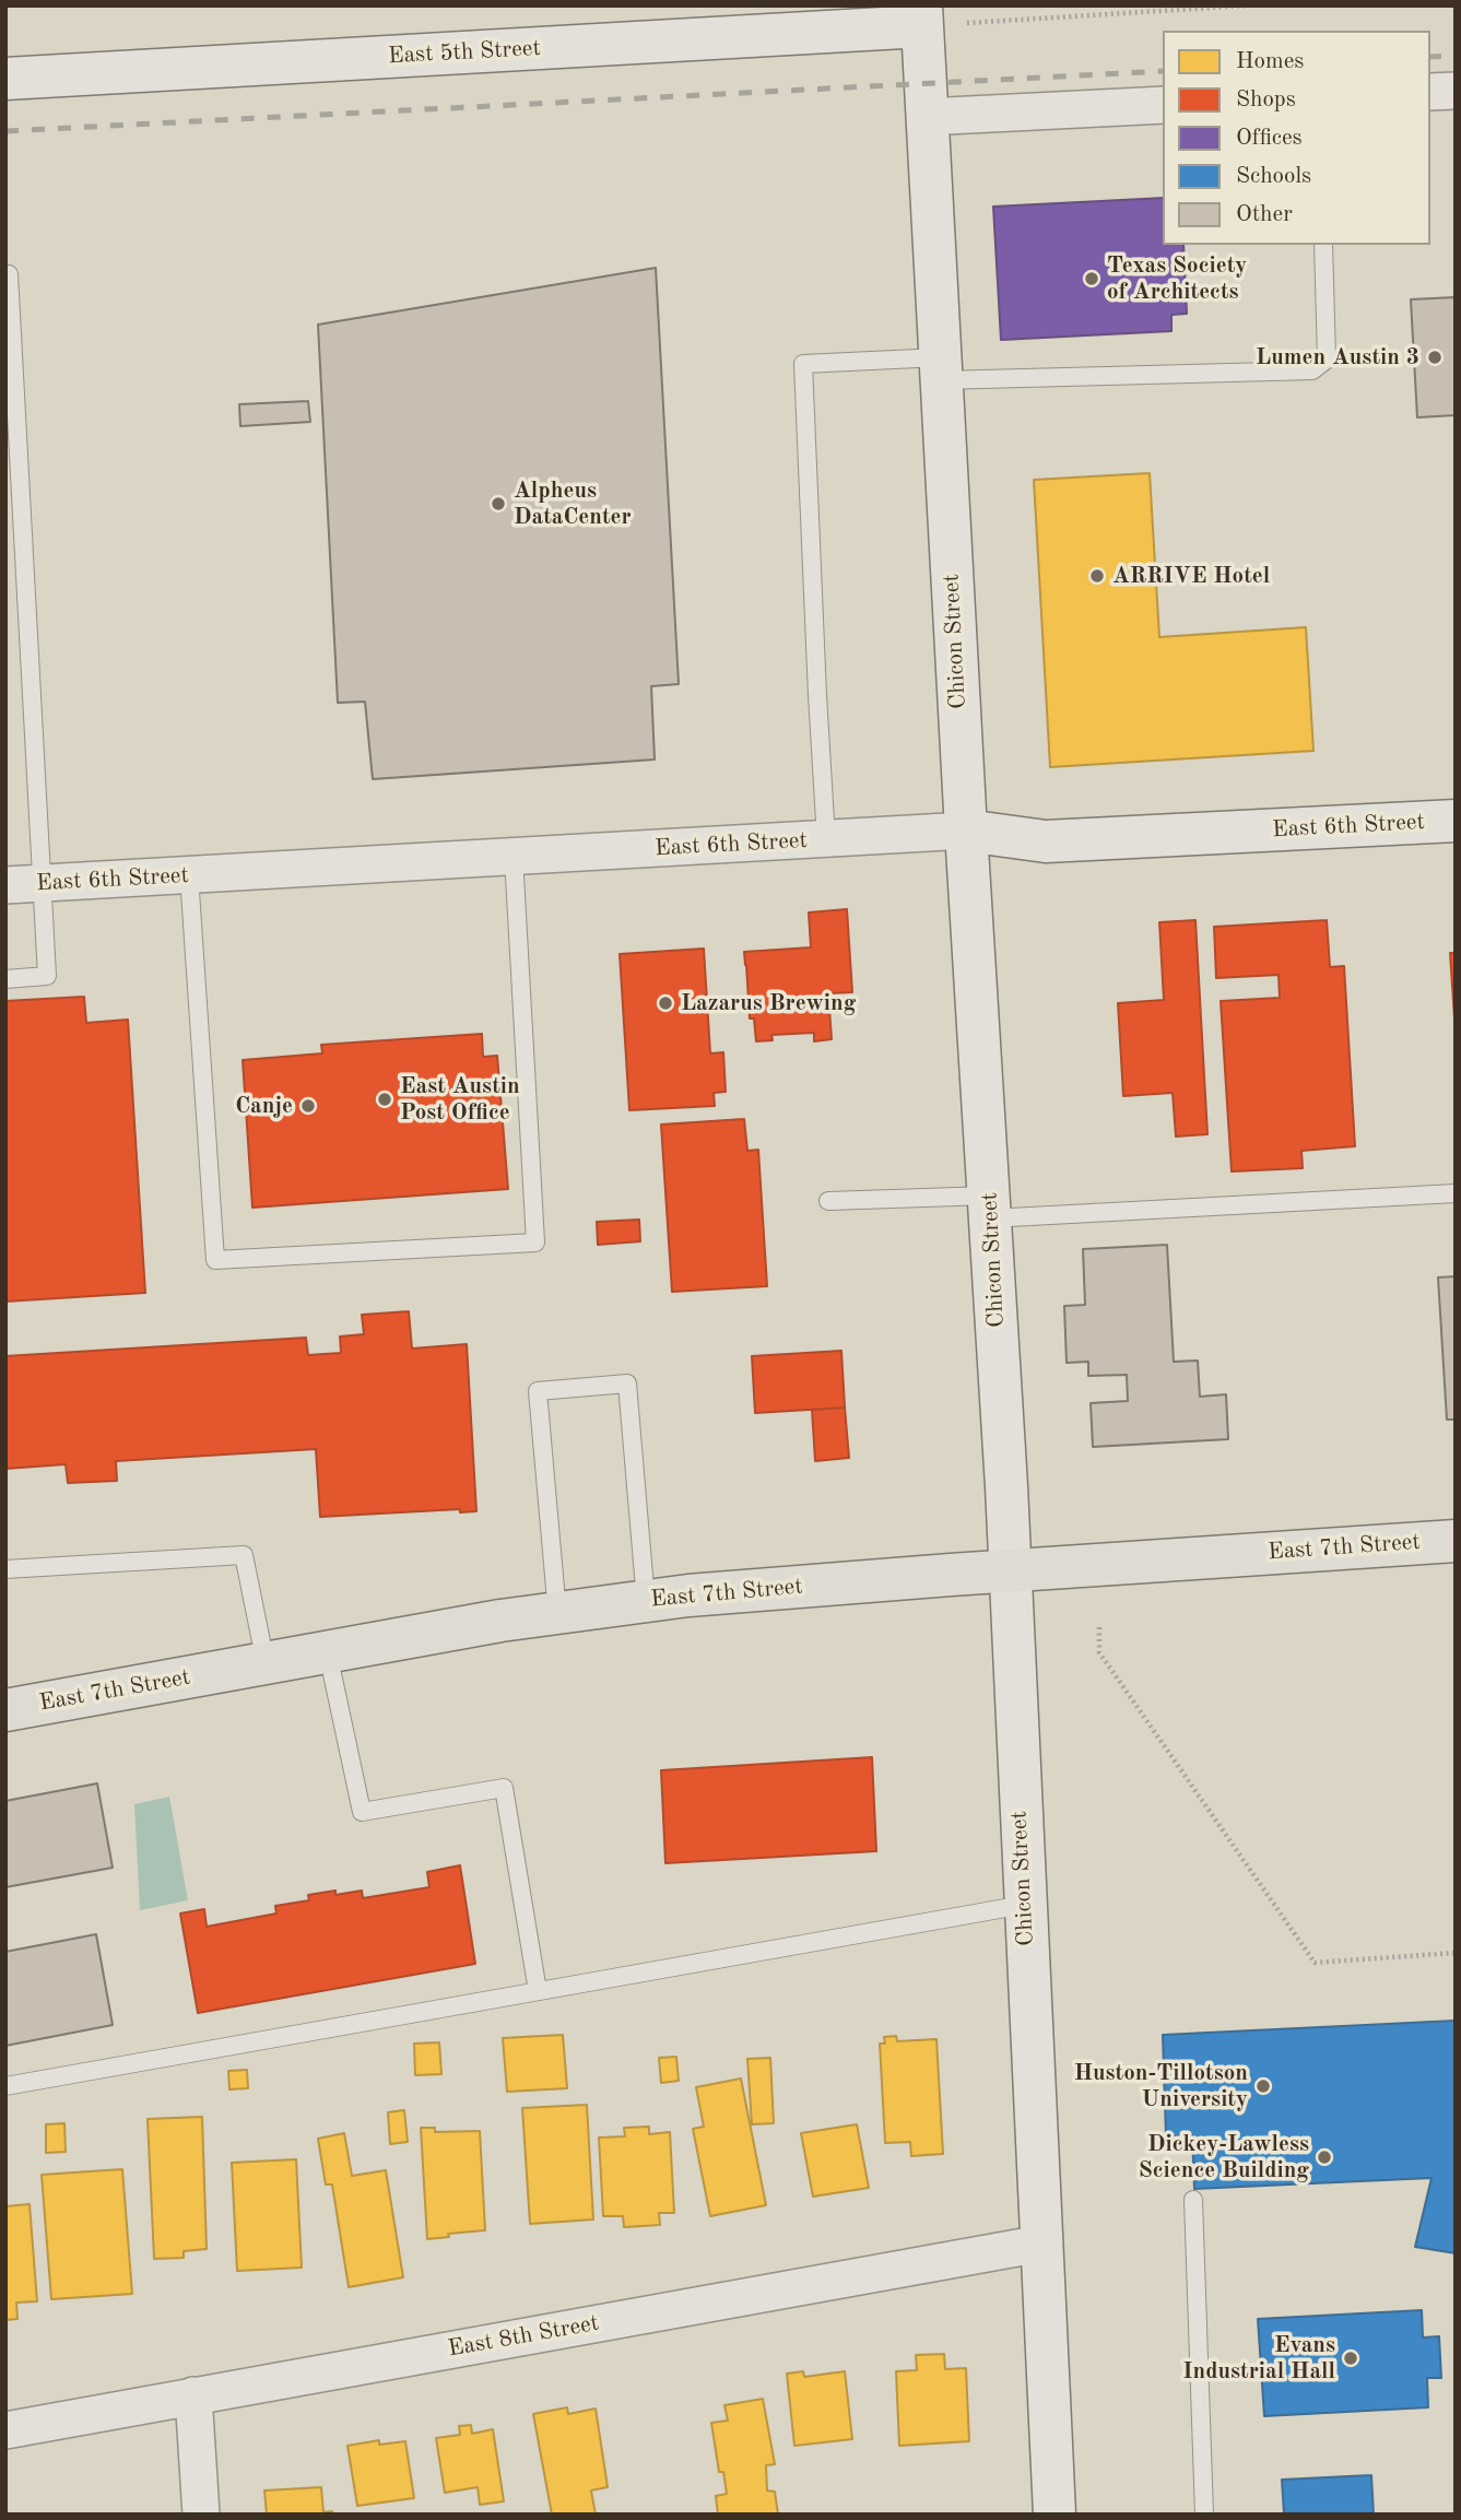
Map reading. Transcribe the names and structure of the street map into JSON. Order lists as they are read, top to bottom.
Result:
{
  "streets": {
    "main road": ["East 7th Street"],
    "street": [
      "East 5th Street",
      "Chicon Street",
      "East 6th Street",
      "East 8th Street"
    ]
  },
  "crossings": [
    ["East 5th Street", "Chicon Street"],
    ["Chicon Street", "East 6th Street"],
    ["Chicon Street", "East 7th Street"],
    ["Chicon Street", "East 8th Street"]
  ],
  "places": [
    "Texas Society of Architects",
    "Lumen Austin 3",
    "Alpheus DataCenter",
    "ARRIVE Hotel",
    "Lazarus Brewing",
    "East Austin Post Office",
    "Canje",
    "Huston-Tillotson University",
    "Dickey-Lawless Science Building",
    "Evans Industrial Hall"
  ],
  "legend": [
    "Homes",
    "Shops",
    "Offices",
    "Schools",
    "Other"
  ]
}
